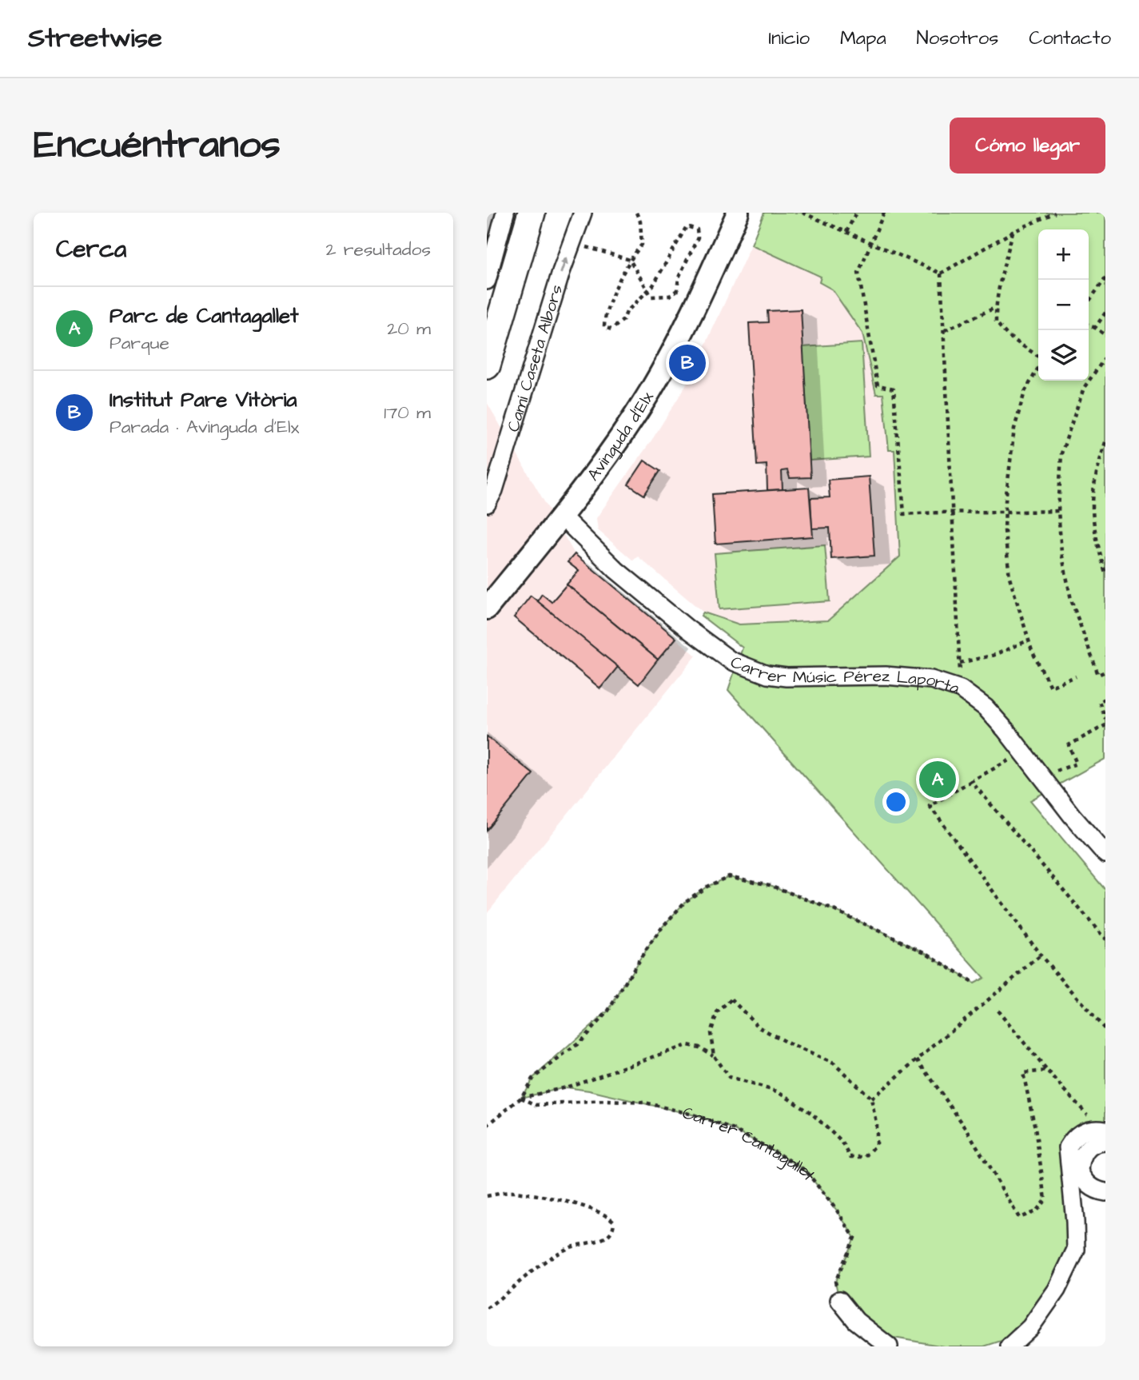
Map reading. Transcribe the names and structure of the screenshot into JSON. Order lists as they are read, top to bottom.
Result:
{
  "streets": {
    "street": ["Camí Caseta Albors", "Avinguda d'Elx", "Carrer Músic Pérez Laporta"],
    "path": ["Carrer Cantagallet"]
  },
  "crossings": [
    ["Avinguda d'Elx", "Carrer Músic Pérez Laporta"]
  ],
  "one_way": ["Camí Caseta Albors"],
  "page": {
    "header": "Streetwise",
    "nav": [
      "Inicio",
      "Mapa",
      "Nosotros",
      "Contacto"
    ],
    "buttons": "Cómo llegar",
    "title": "Encuéntranos",
    "heading": ["Cerca", "2 resultados"],
    "map_buttons": ["+", "−"],
    "list": [
      {
        "mark": "A",
        "name": "Parc de Cantagallet",
        "note": "Parque",
        "value": "20 m"
      },
      {
        "mark": "B",
        "name": "Institut Pare Vitòria",
        "note": "Parada · Avinguda d'Elx",
        "value": "170 m"
      }
    ],
    "pins": ["B", "A"]
  }
}
